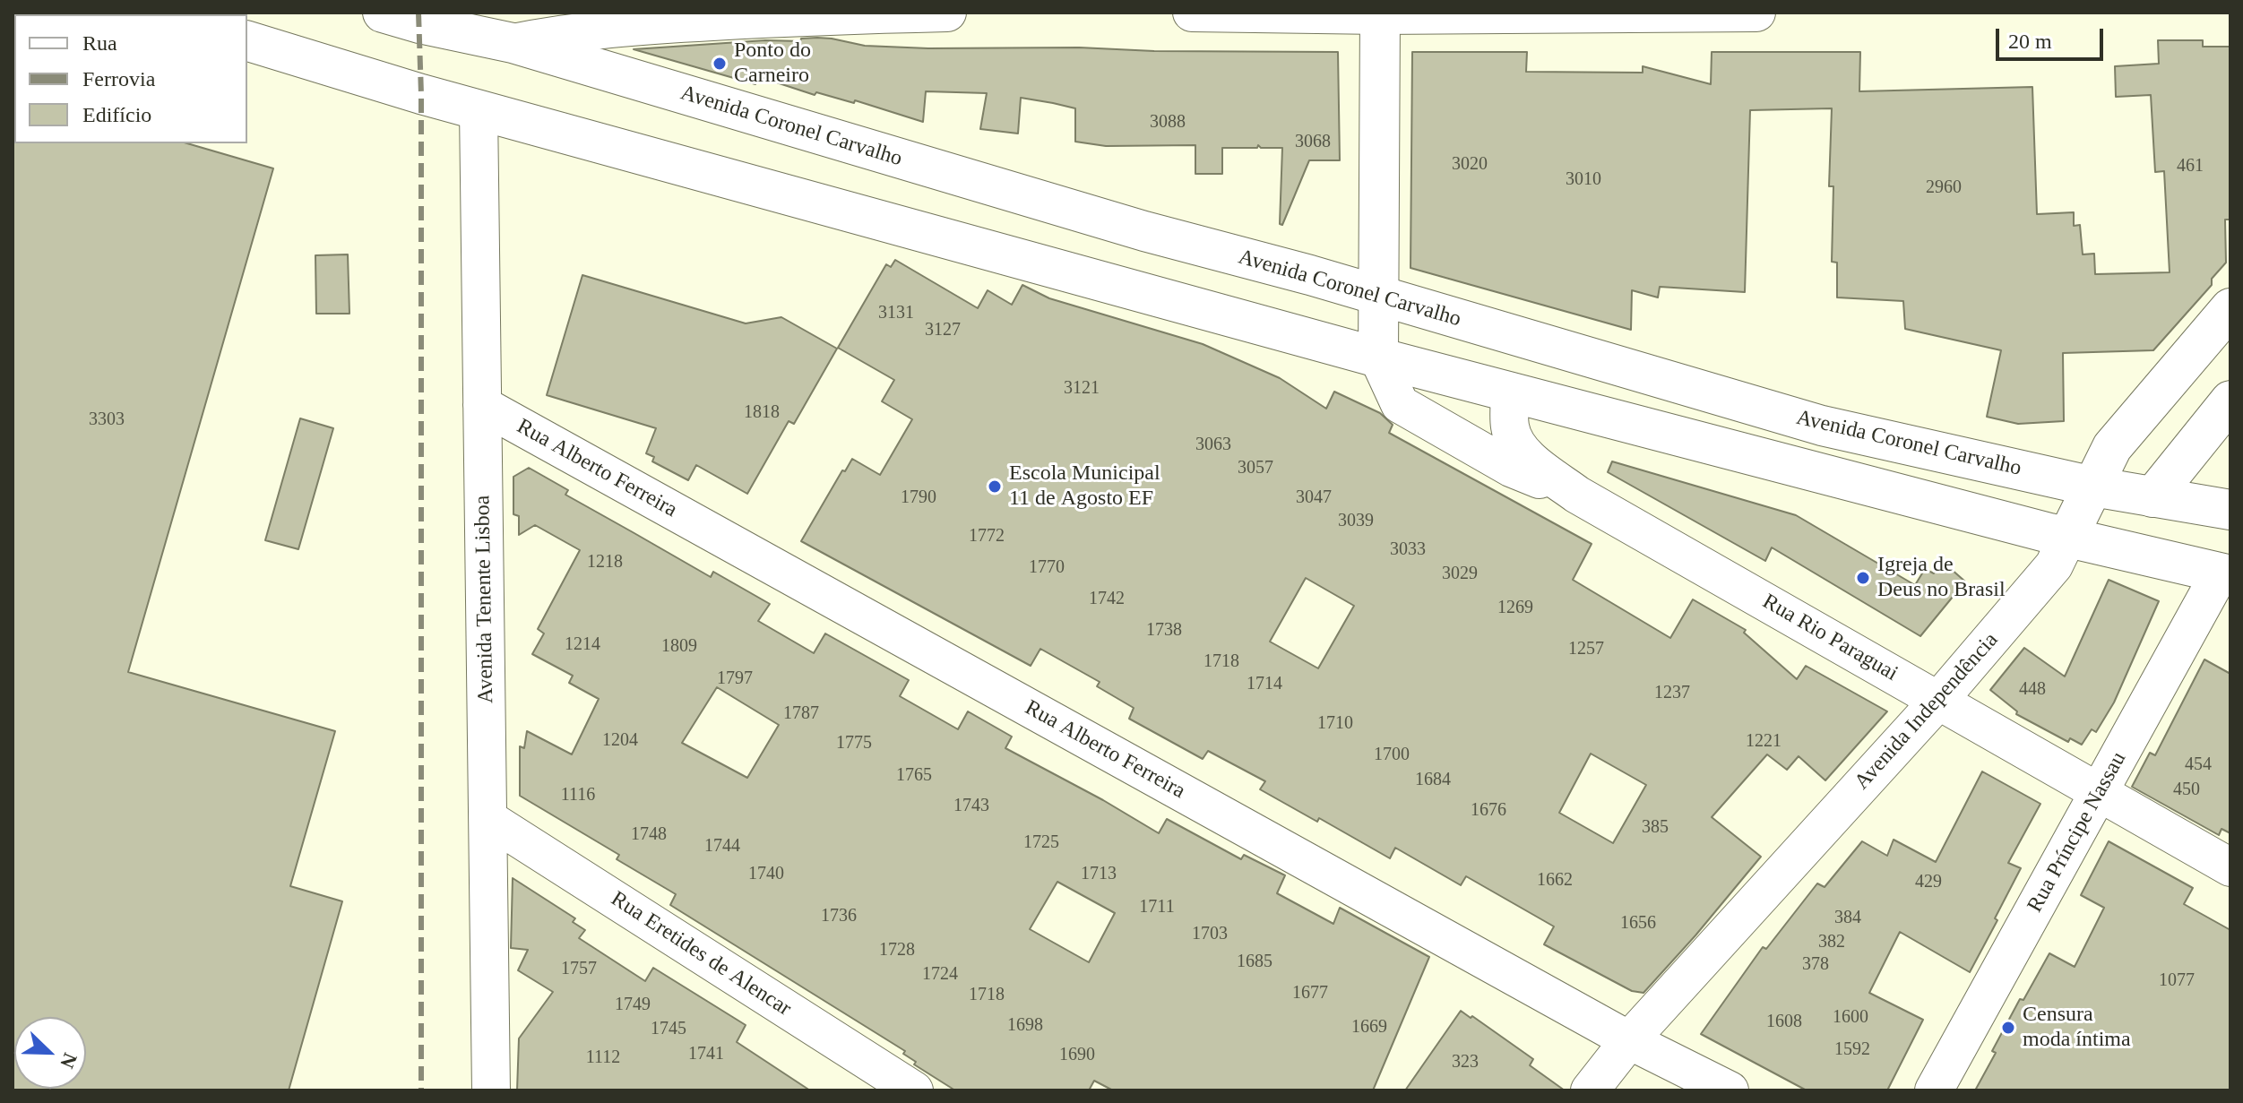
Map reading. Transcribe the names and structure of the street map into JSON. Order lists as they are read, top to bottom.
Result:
{
  "streets": {
    "main road": ["Avenida Coronel Carvalho", "Avenida Independência"],
    "street": [
      "Rua Alberto Ferreira",
      "Avenida Tenente Lisboa",
      "Rua Rio Paraguai",
      "Rua Príncipe Nassau",
      "Rua Eretides de Alencar"
    ]
  },
  "crossings": [
    ["Avenida Coronel Carvalho", "Avenida Independência"],
    ["Rua Alberto Ferreira", "Avenida Tenente Lisboa"],
    ["Rua Alberto Ferreira", "Avenida Independência"],
    ["Avenida Tenente Lisboa", "Rua Eretides de Alencar"],
    ["Rua Rio Paraguai", "Avenida Independência"],
    ["Rua Rio Paraguai", "Rua Príncipe Nassau"]
  ],
  "places": [
    "Ponto do Carneiro",
    "Escola Municipal 11 de Agosto EF",
    "Igreja de Deus no Brasil",
    "Censura moda íntima"
  ],
  "house_numbers": [
    "3088",
    "3068",
    "3020",
    "461",
    "3010",
    "2960",
    "3131",
    "3127",
    "3121",
    "1818",
    "3303",
    "3063",
    "3057",
    "1790",
    "3047",
    "3039",
    "1772",
    "3033",
    "1218",
    "1770",
    "3029",
    "1742",
    "1269",
    "1738",
    "1214",
    "1809",
    "1257",
    "1718",
    "1797",
    "1714",
    "448",
    "1237",
    "1787",
    "1710",
    "1204",
    "1221",
    "1775",
    "1700",
    "454",
    "1765",
    "1684",
    "450",
    "1116",
    "1743",
    "1676",
    "385",
    "1748",
    "1725",
    "1744",
    "1740",
    "1713",
    "1662",
    "429",
    "1711",
    "1736",
    "384",
    "1656",
    "1703",
    "382",
    "1728",
    "1685",
    "378",
    "1757",
    "1724",
    "1077",
    "1677",
    "1718",
    "1749",
    "1600",
    "1608",
    "1698",
    "1669",
    "1745",
    "1592",
    "1741",
    "1690",
    "1112",
    "323"
  ],
  "legend": ["Rua", "Ferrovia", "Edifício"],
  "scale_bar": "20 m",
  "north": "bottom right"
}
